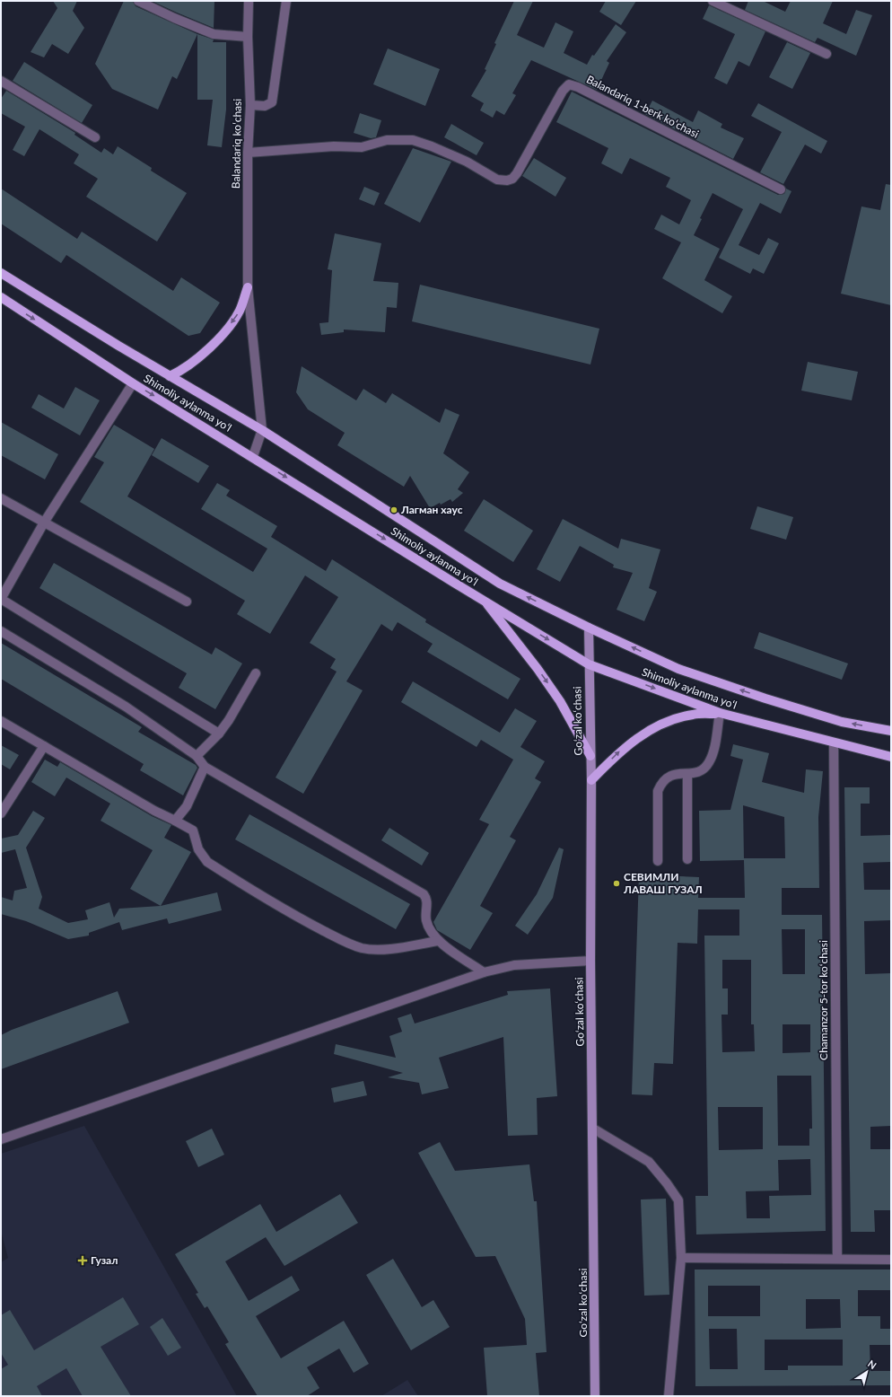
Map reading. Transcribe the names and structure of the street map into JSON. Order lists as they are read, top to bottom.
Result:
{
  "streets": {
    "main road": ["Shimoliy aylanma yoʻl", "Goʻzal koʻchasi"],
    "street": ["Balandariq 1-berk koʻchasi", "Balandariq koʻchasi", "Chamanzor 5-tor koʻchasi"]
  },
  "crossings": [
    ["Balandariq 1-berk koʻchasi", "Balandariq koʻchasi"],
    ["Balandariq koʻchasi", "Shimoliy aylanma yoʻl"],
    ["Shimoliy aylanma yoʻl", "Goʻzal koʻchasi"],
    ["Shimoliy aylanma yoʻl", "Chamanzor 5-tor koʻchasi"]
  ],
  "places": {
    "other": ["Лагман хаус", "СЕВИМЛИ ЛАВАШ ГУЗАЛ"],
    "health": ["Гузал"]
  },
  "north": "top right"
}
